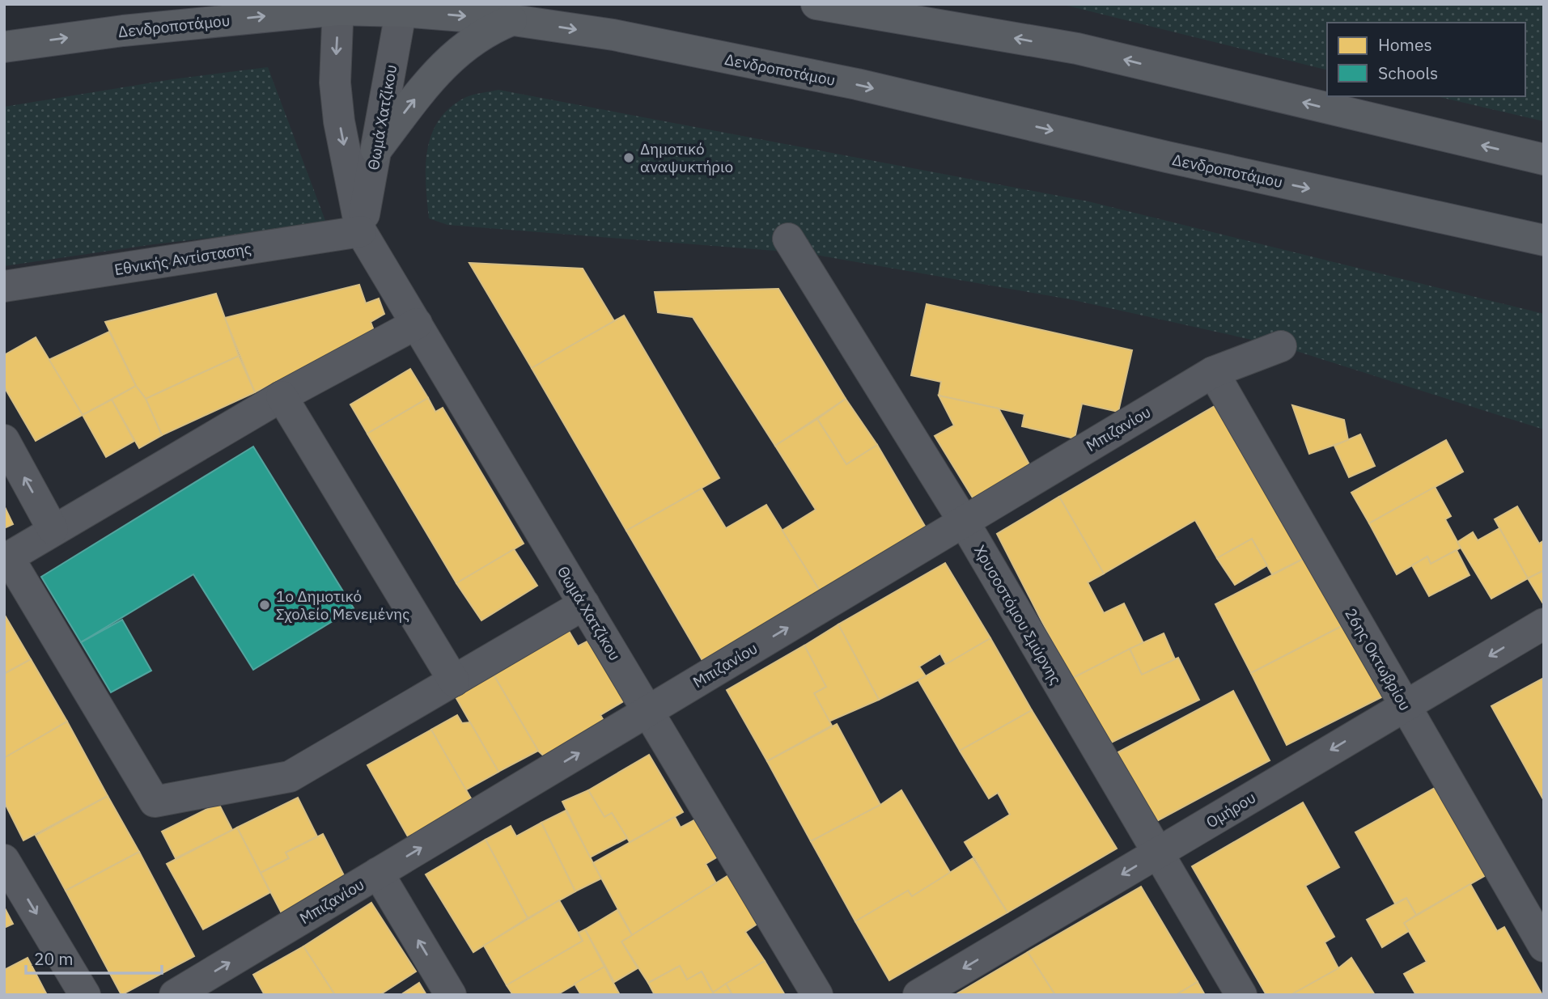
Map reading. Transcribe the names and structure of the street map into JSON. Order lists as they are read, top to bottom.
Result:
{
  "streets": {
    "main road": ["Δενδροποτάμου"],
    "street": [
      "Θωμά Χατζίκου",
      "Εθνικής Αντίστασης",
      "Μπιζανίου",
      "Χρυσοστόμου Σμύρνης",
      "26ης Οκτωβρίου",
      "Ομήρου"
    ]
  },
  "crossings": [
    ["Δενδροποτάμου", "Θωμά Χατζίκου"],
    ["Θωμά Χατζίκου", "Εθνικής Αντίστασης"],
    ["Θωμά Χατζίκου", "Μπιζανίου"],
    ["Μπιζανίου", "Χρυσοστόμου Σμύρνης"],
    ["Μπιζανίου", "26ης Οκτωβρίου"],
    ["Χρυσοστόμου Σμύρνης", "Ομήρου"],
    ["26ης Οκτωβρίου", "Ομήρου"]
  ],
  "one_way": ["Μπιζανίου", "Ομήρου"],
  "places": ["Δημοτικό αναψυκτήριο", "1ο Δημοτικό Σχολείο Μενεμένης"],
  "legend": ["Homes", "Schools"],
  "scale_bar": "20 m"
}
